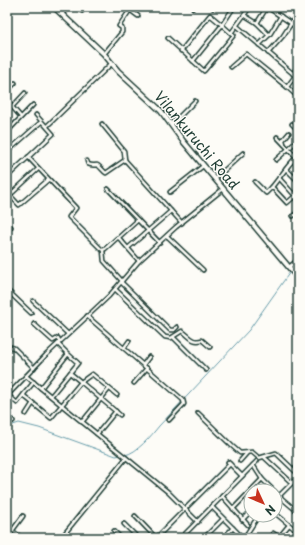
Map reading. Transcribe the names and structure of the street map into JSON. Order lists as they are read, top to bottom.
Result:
{
  "streets": {
    "street": ["Vilankuruchi Road"]
  },
  "north": "bottom right"
}
